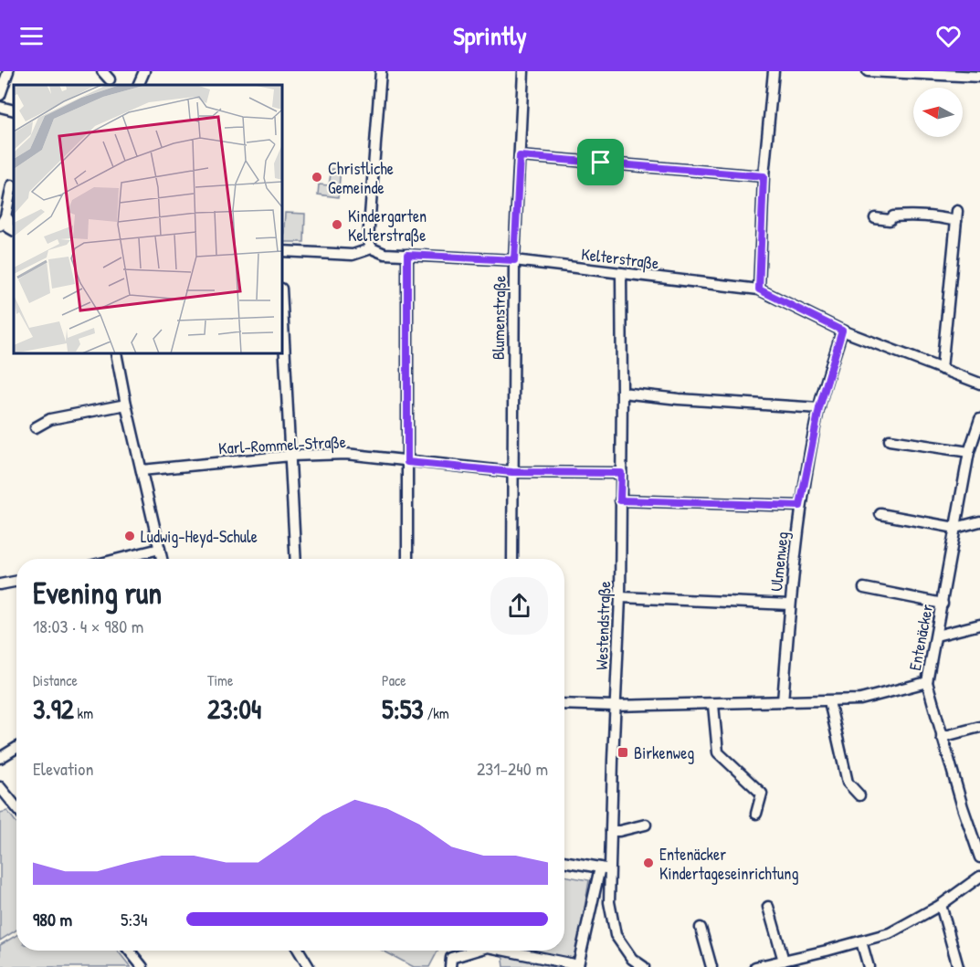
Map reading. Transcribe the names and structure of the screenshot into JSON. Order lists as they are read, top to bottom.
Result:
{
  "streets": {
    "street": [
      "Kelterstraße",
      "Blumenstraße",
      "Karl-Rommel-Straße",
      "Ulmenweg",
      "Westendstraße",
      "Entenäcker"
    ]
  },
  "crossings": [
    ["Kelterstraße", "Blumenstraße"],
    ["Kelterstraße", "Ulmenweg"],
    ["Kelterstraße", "Westendstraße"],
    ["Blumenstraße", "Karl-Rommel-Straße"],
    ["Karl-Rommel-Straße", "Westendstraße"]
  ],
  "places": {
    "other": [
      "Christliche Gemeinde",
      "Kindergarten Kelterstraße",
      "Ludwig-Heyd-Schule",
      "Entenäcker Kindertageseinrichtung"
    ],
    "transit": ["Birkenweg"]
  },
  "north": "left",
  "page": {
    "header": "Sprintly",
    "heading": ["Evening run", "18:03 · 4 × 980 m"],
    "stats": [
      ["Distance", "3.92 km"],
      ["Time", "23:04"],
      ["Pace", "5:53 /km"]
    ],
    "chart": ["Elevation", "231–240 m"],
    "list": [
      {
        "name": "980 m",
        "note": "5:34"
      }
    ]
  }
}
